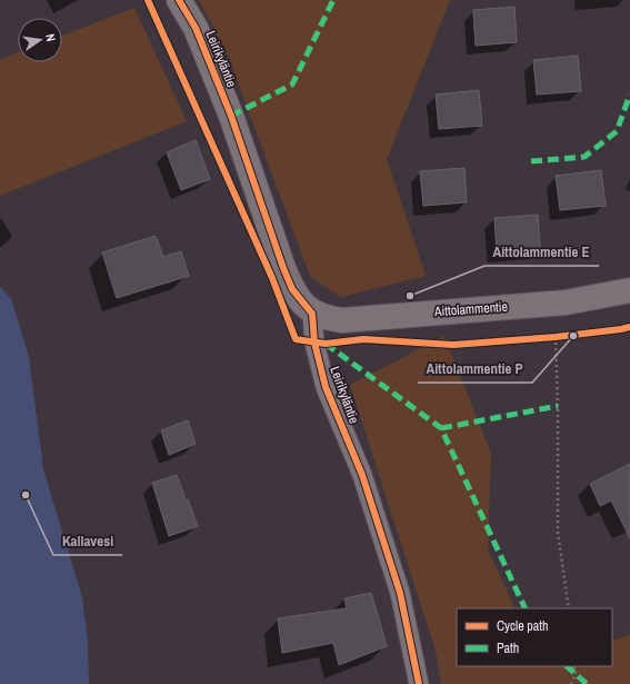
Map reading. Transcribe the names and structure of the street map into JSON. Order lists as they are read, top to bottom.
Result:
{
  "streets": {
    "street": ["Leirikyläntie", "Aittolammentie"]
  },
  "crossings": [
    ["Leirikyläntie", "Aittolammentie"]
  ],
  "places": ["Aittolammentie E", "Aittolammentie P", "Kallavesi"],
  "legend": ["Cycle path", "Path"],
  "north": "right"
}
